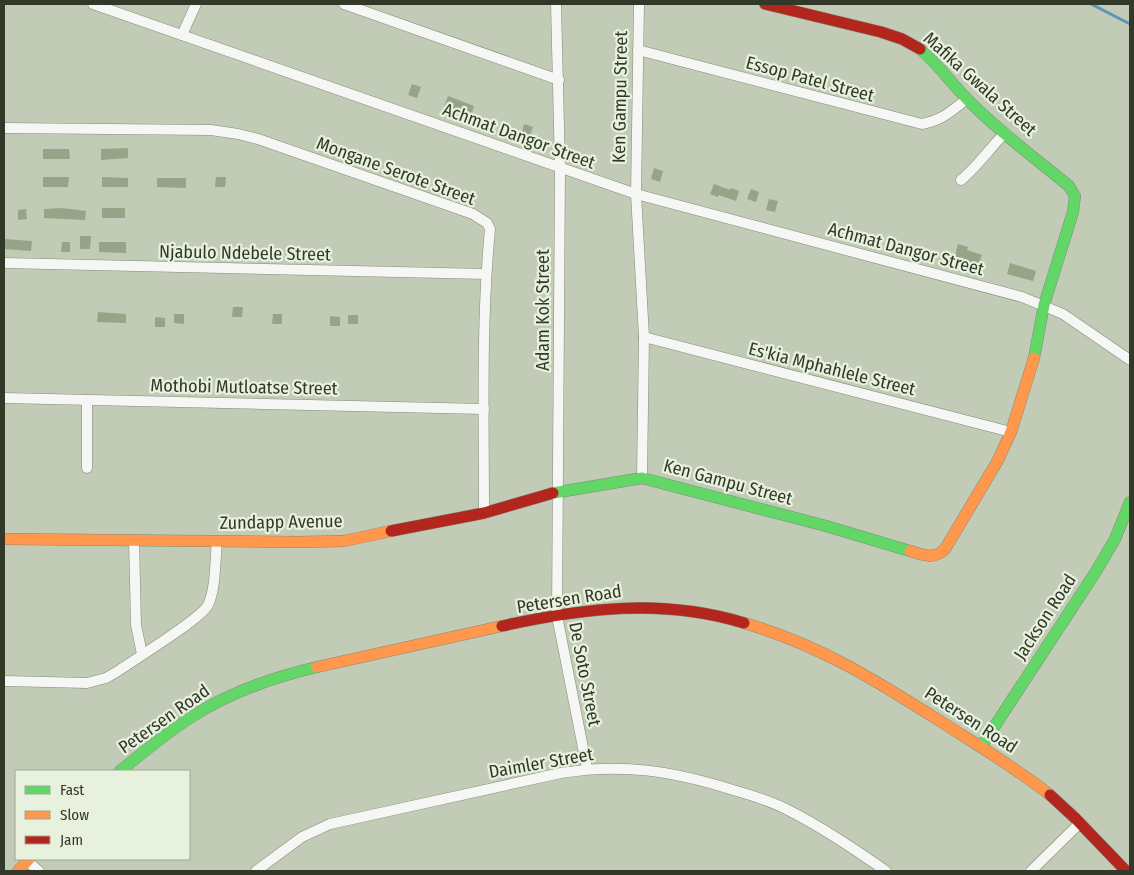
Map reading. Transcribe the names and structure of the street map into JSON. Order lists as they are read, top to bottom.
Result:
{
  "streets": {
    "street": [
      "Essop Patel Street",
      "Mafika Gwala Street",
      "Ken Gampu Street",
      "Achmat Dangor Street",
      "Mongane Serote Street",
      "Njabulo Ndebele Street",
      "Adam Kok Street",
      "Es'kia Mphahlele Street",
      "Mothobi Mutloatse Street",
      "Zundapp Avenue",
      "Petersen Road",
      "Jackson Road",
      "De Soto Street",
      "Daimler Street"
    ]
  },
  "crossings": [
    ["Essop Patel Street", "Mafika Gwala Street"],
    ["Essop Patel Street", "Ken Gampu Street"],
    ["Mafika Gwala Street", "Ken Gampu Street"],
    ["Mafika Gwala Street", "Achmat Dangor Street"],
    ["Ken Gampu Street", "Achmat Dangor Street"],
    ["Ken Gampu Street", "Es'kia Mphahlele Street"],
    ["Ken Gampu Street", "Zundapp Avenue"],
    ["Achmat Dangor Street", "Adam Kok Street"],
    ["Mongane Serote Street", "Njabulo Ndebele Street"],
    ["Mongane Serote Street", "Mothobi Mutloatse Street"],
    ["Mongane Serote Street", "Zundapp Avenue"],
    ["Adam Kok Street", "Zundapp Avenue"],
    ["Adam Kok Street", "Petersen Road"],
    ["Adam Kok Street", "De Soto Street"],
    ["Petersen Road", "Jackson Road"],
    ["Petersen Road", "De Soto Street"],
    ["De Soto Street", "Daimler Street"]
  ],
  "legend": ["Fast", "Slow", "Jam"]
}
